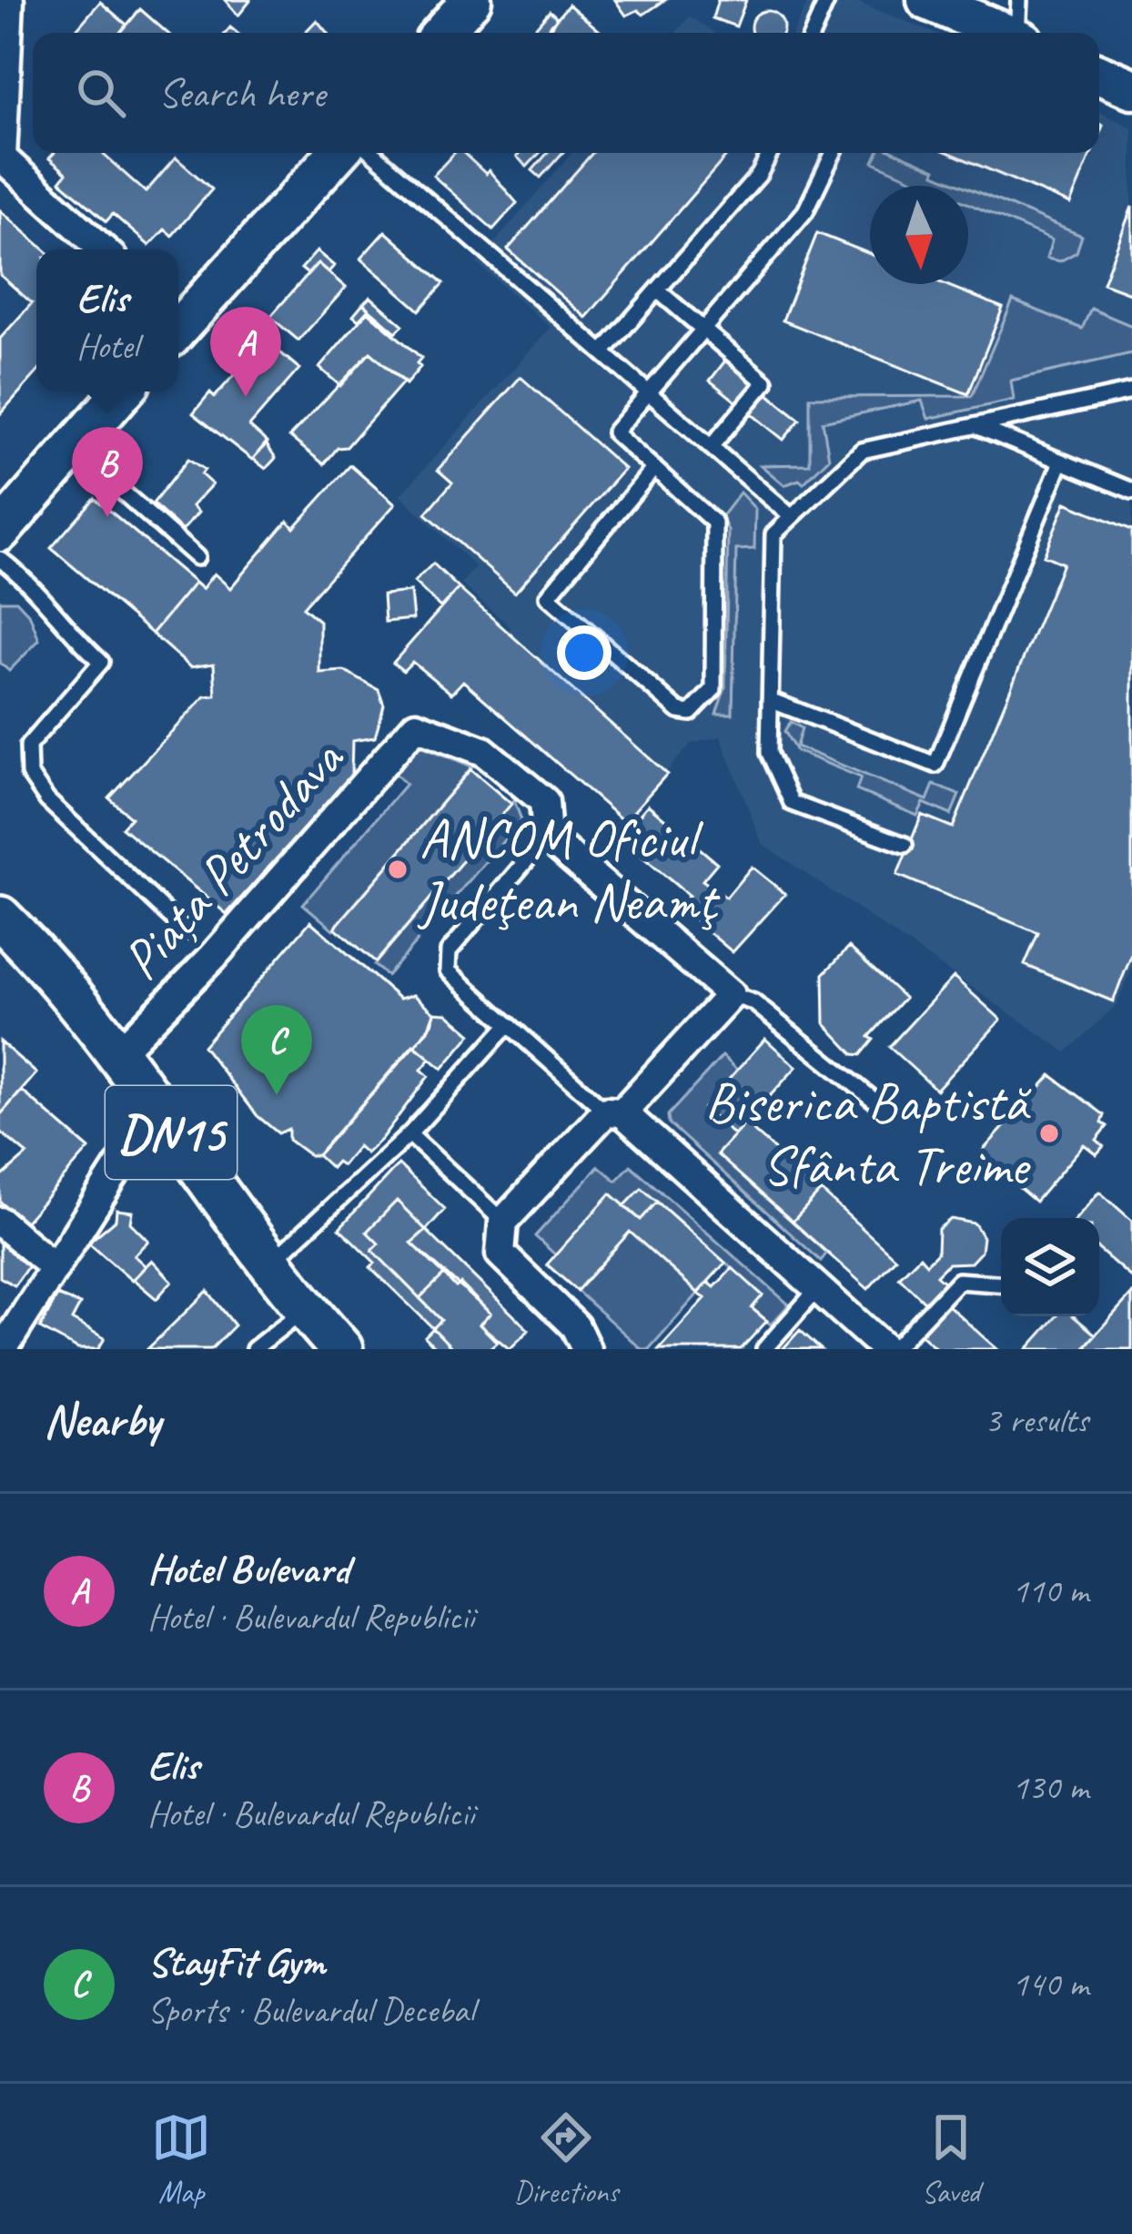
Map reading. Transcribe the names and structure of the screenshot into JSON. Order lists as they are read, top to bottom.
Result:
{
  "streets": {
    "main road": ["DN15"],
    "street": ["Piața Petrodava"]
  },
  "crossings": [
    ["Piața Petrodava", "DN15"]
  ],
  "places": ["ANCOM Oficiul Judeţean Neamţ", "Biserica Baptistă Sfânta Treime"],
  "north": "bottom",
  "page": {
    "search": "Search here",
    "popup": ["Elis", "Hotel"],
    "pins": ["A", "B", "C"],
    "heading": ["Nearby", "3 results"],
    "list": [
      {
        "mark": "A",
        "name": "Hotel Bulevard",
        "note": "Hotel · Bulevardul Republicii",
        "value": "110 m"
      },
      {
        "mark": "B",
        "name": "Elis",
        "note": "Hotel · Bulevardul Republicii",
        "value": "130 m"
      },
      {
        "mark": "C",
        "name": "StayFit Gym",
        "note": "Sports · Bulevardul Decebal",
        "value": "140 m"
      }
    ],
    "nav": ["Map", "Directions", "Saved"]
  }
}
